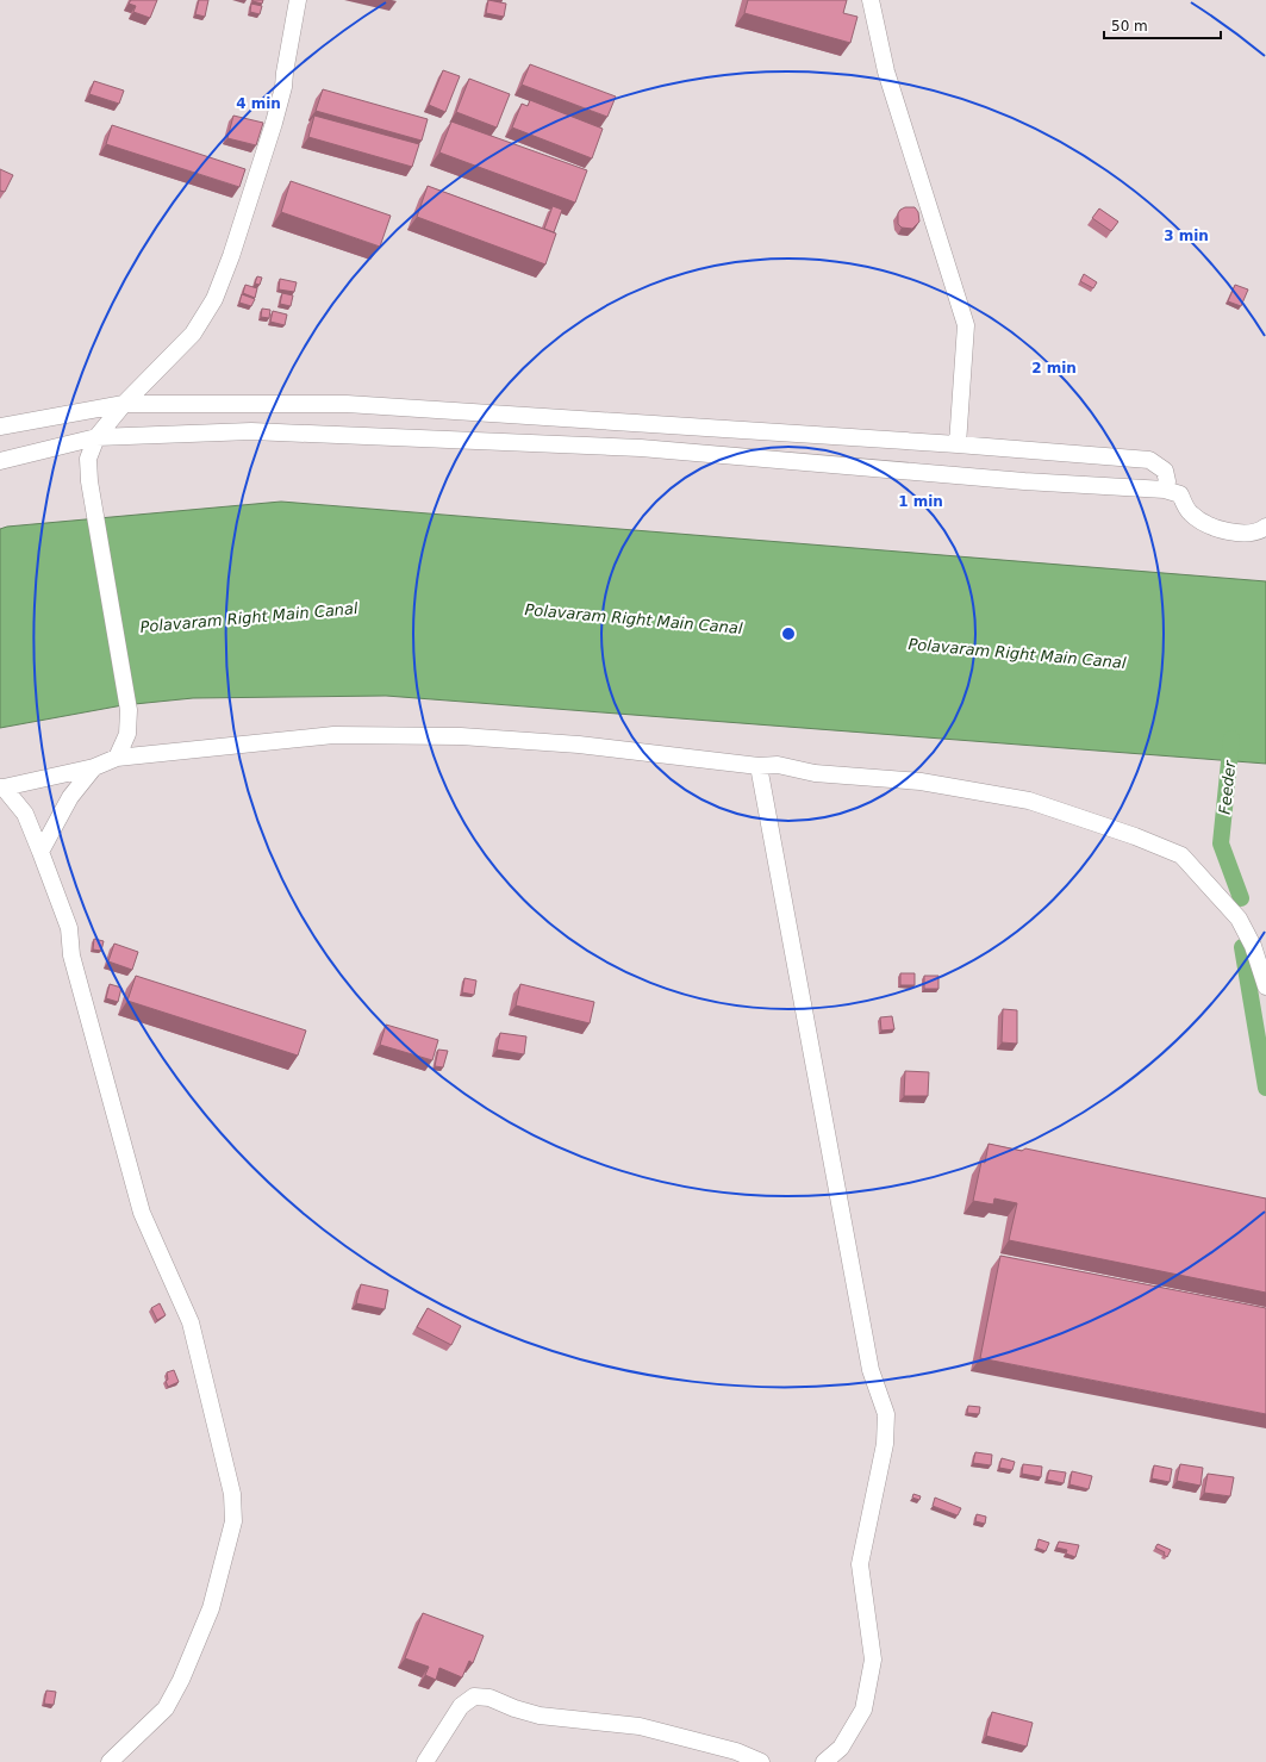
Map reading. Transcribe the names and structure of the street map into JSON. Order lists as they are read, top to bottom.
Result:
{
  "water": ["Polavaram Right Main Canal", "Feeder"],
  "scale_bar": "50 m",
  "rings": [
    "4 min",
    "3 min",
    "2 min",
    "1 min"
  ]
}
